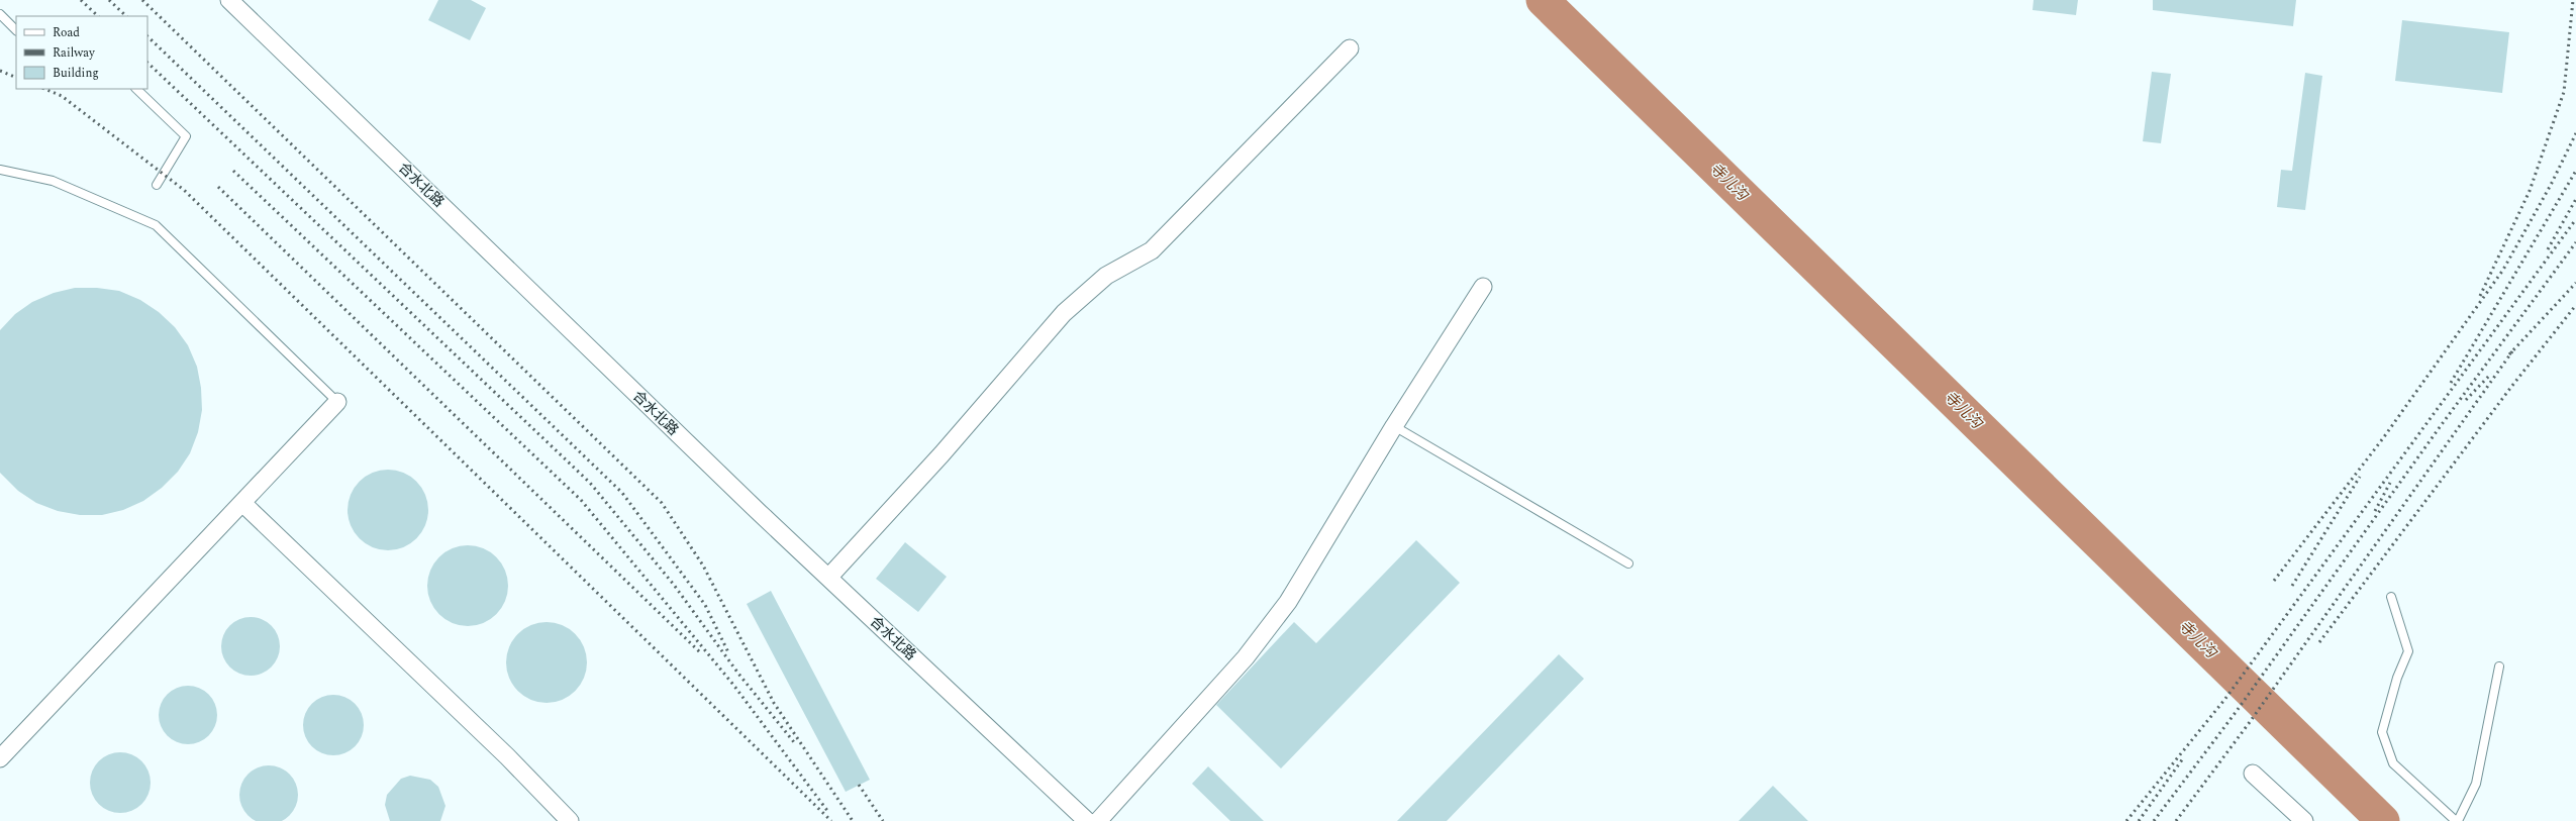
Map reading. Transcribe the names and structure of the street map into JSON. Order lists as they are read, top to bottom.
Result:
{
  "streets": {
    "street": ["合水北路"]
  },
  "water": ["寺儿沟"],
  "legend": ["Road", "Railway", "Building"]
}
